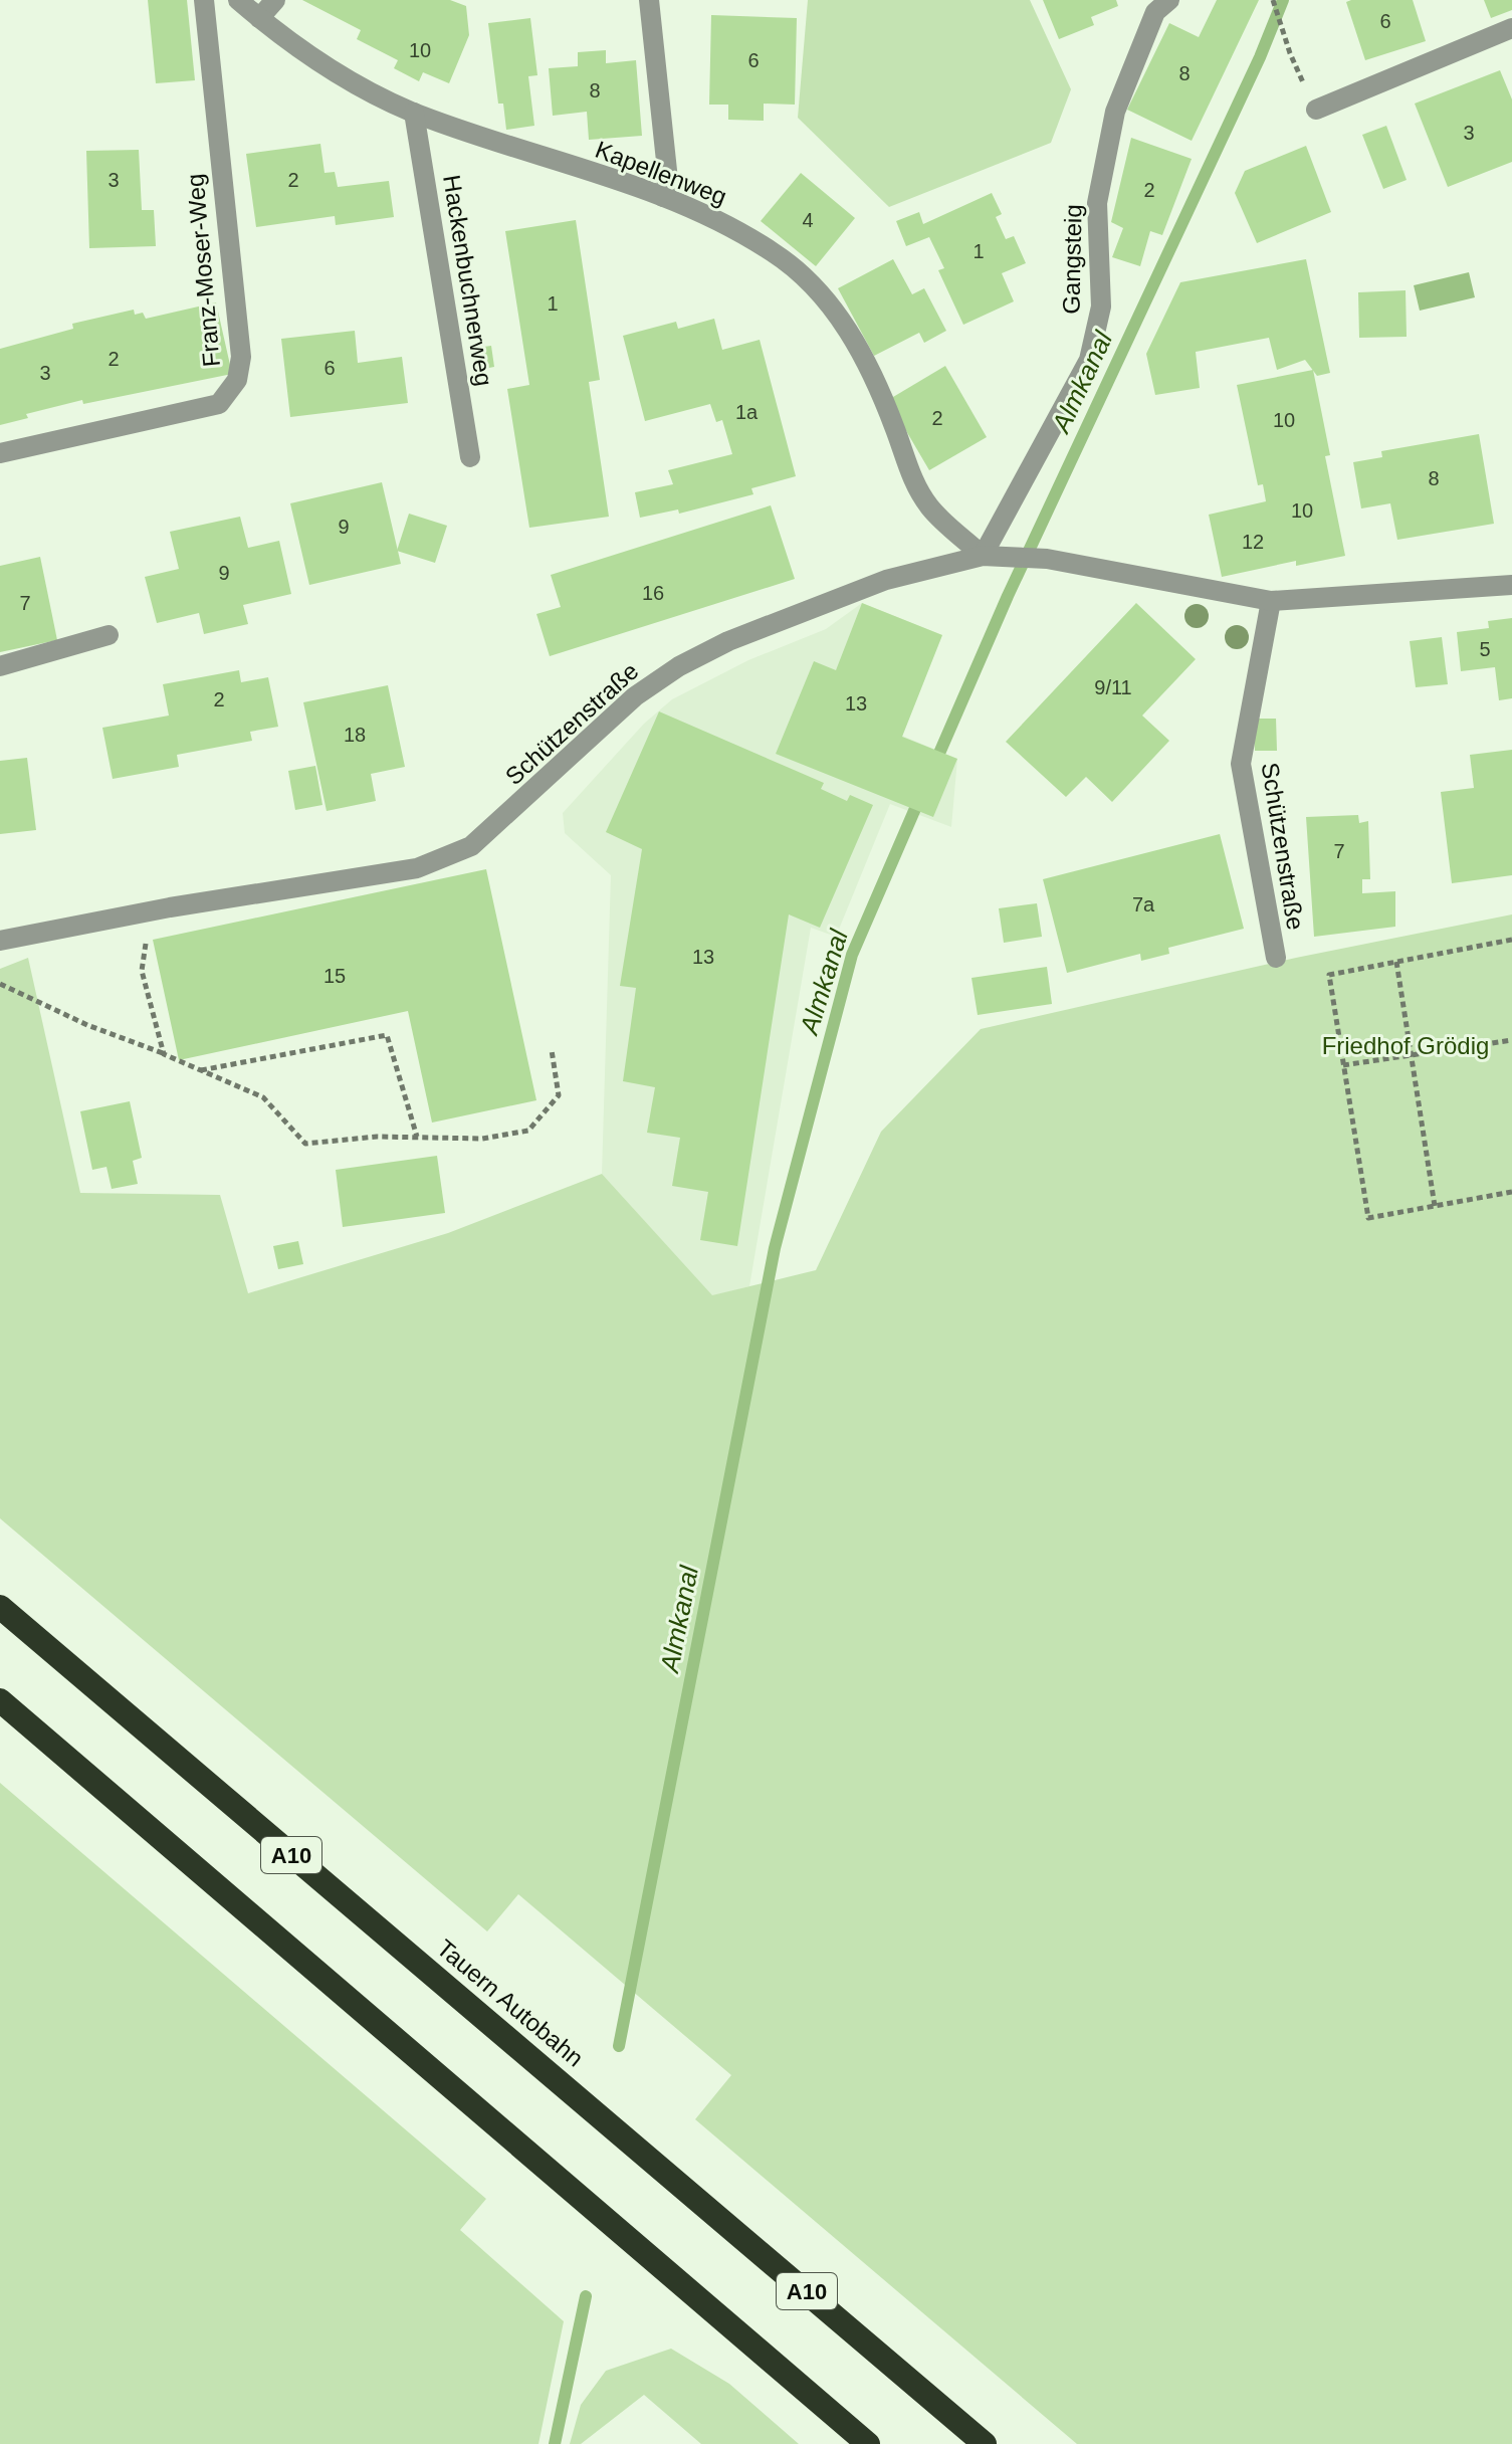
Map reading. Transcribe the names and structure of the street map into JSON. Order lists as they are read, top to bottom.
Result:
{
  "streets": {
    "highway": ["A10", "Tauern Autobahn"],
    "street": [
      "Kapellenweg",
      "Gangsteig",
      "Franz-Moser-Weg",
      "Hackenbuchnerweg",
      "Schützenstraße"
    ]
  },
  "crossings": [
    ["Kapellenweg", "Gangsteig"],
    ["Kapellenweg", "Hackenbuchnerweg"],
    ["Kapellenweg", "Schützenstraße"],
    ["Gangsteig", "Schützenstraße"]
  ],
  "water": ["Almkanal"],
  "parks": ["Friedhof Grödig"],
  "house_numbers": [
    "6",
    "10",
    "6",
    "8",
    "8",
    "3",
    "3",
    "2",
    "2",
    "4",
    "1",
    "1",
    "2",
    "6",
    "3",
    "1a",
    "2",
    "10",
    "8",
    "10",
    "9",
    "12",
    "9",
    "16",
    "7",
    "5",
    "9/11",
    "2",
    "13",
    "18",
    "7",
    "7a",
    "13",
    "15"
  ]
}
